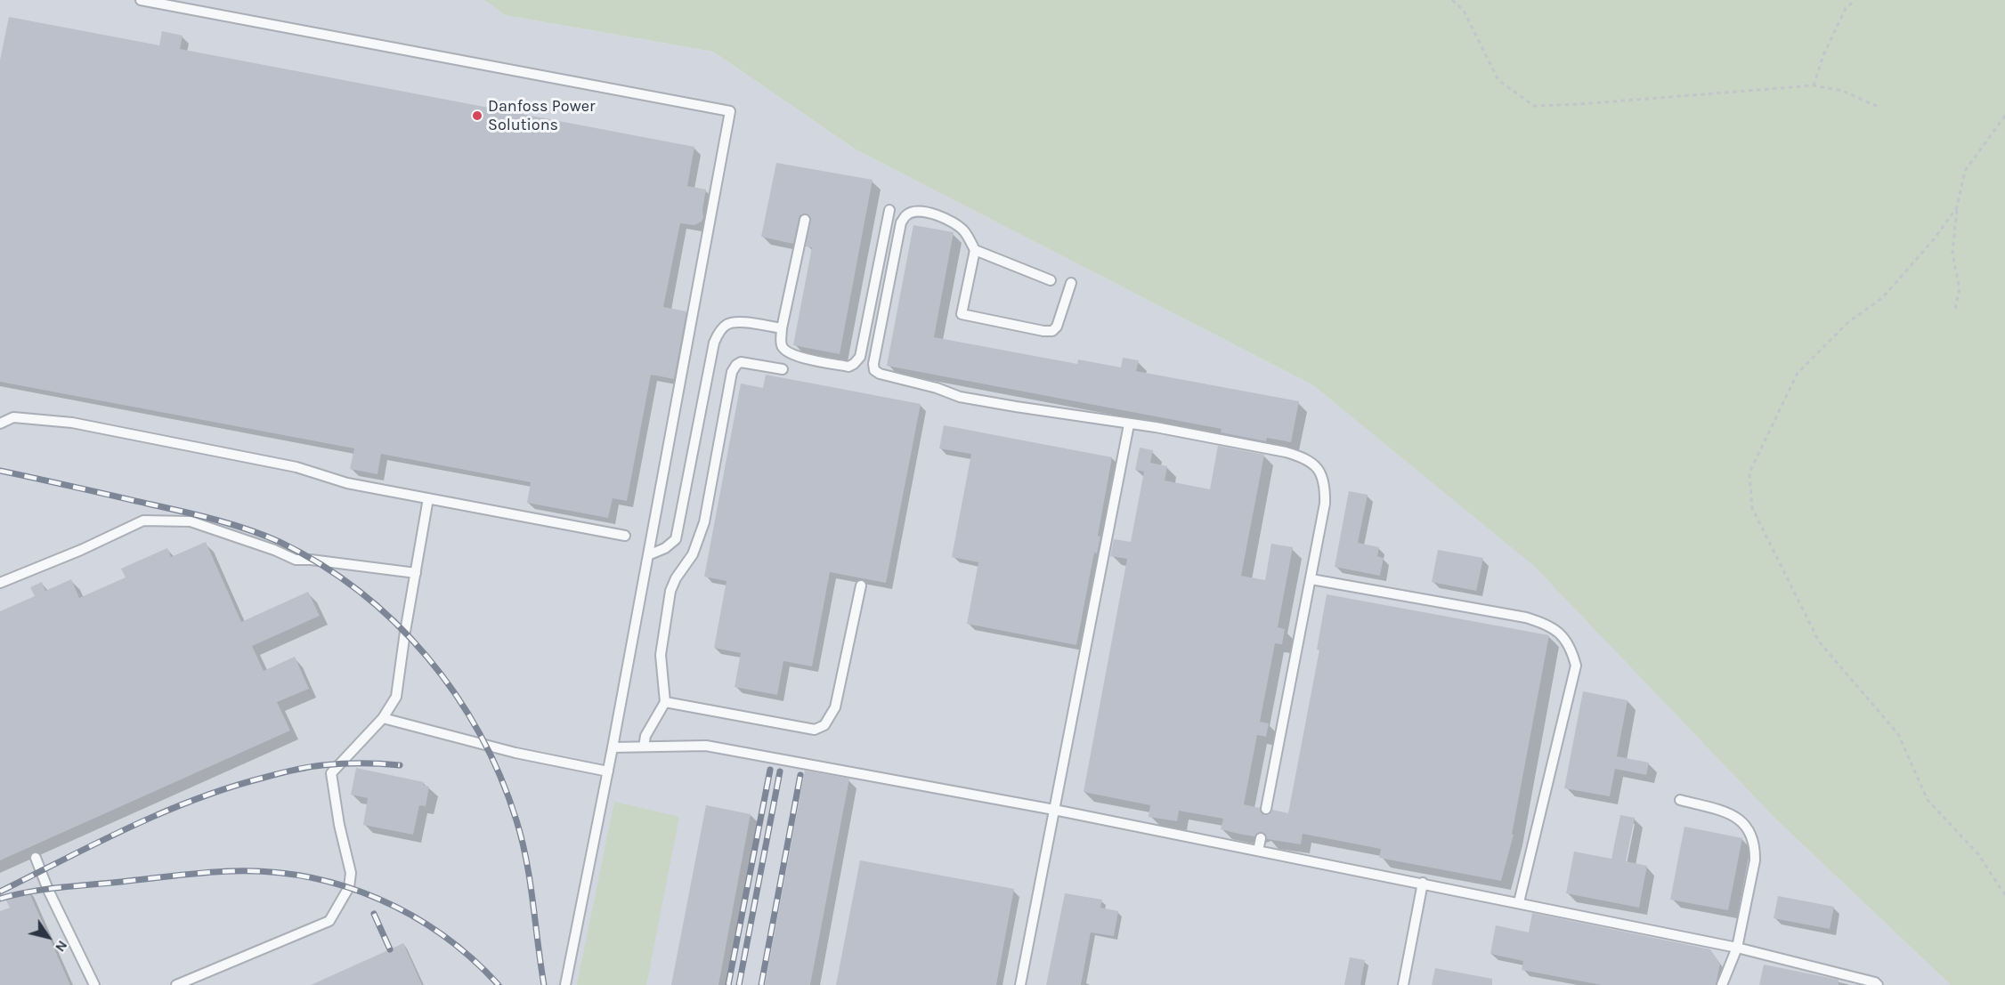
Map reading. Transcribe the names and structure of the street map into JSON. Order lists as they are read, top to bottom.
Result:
{
  "places": ["Danfoss Power Solutions"],
  "north": "bottom right"
}
